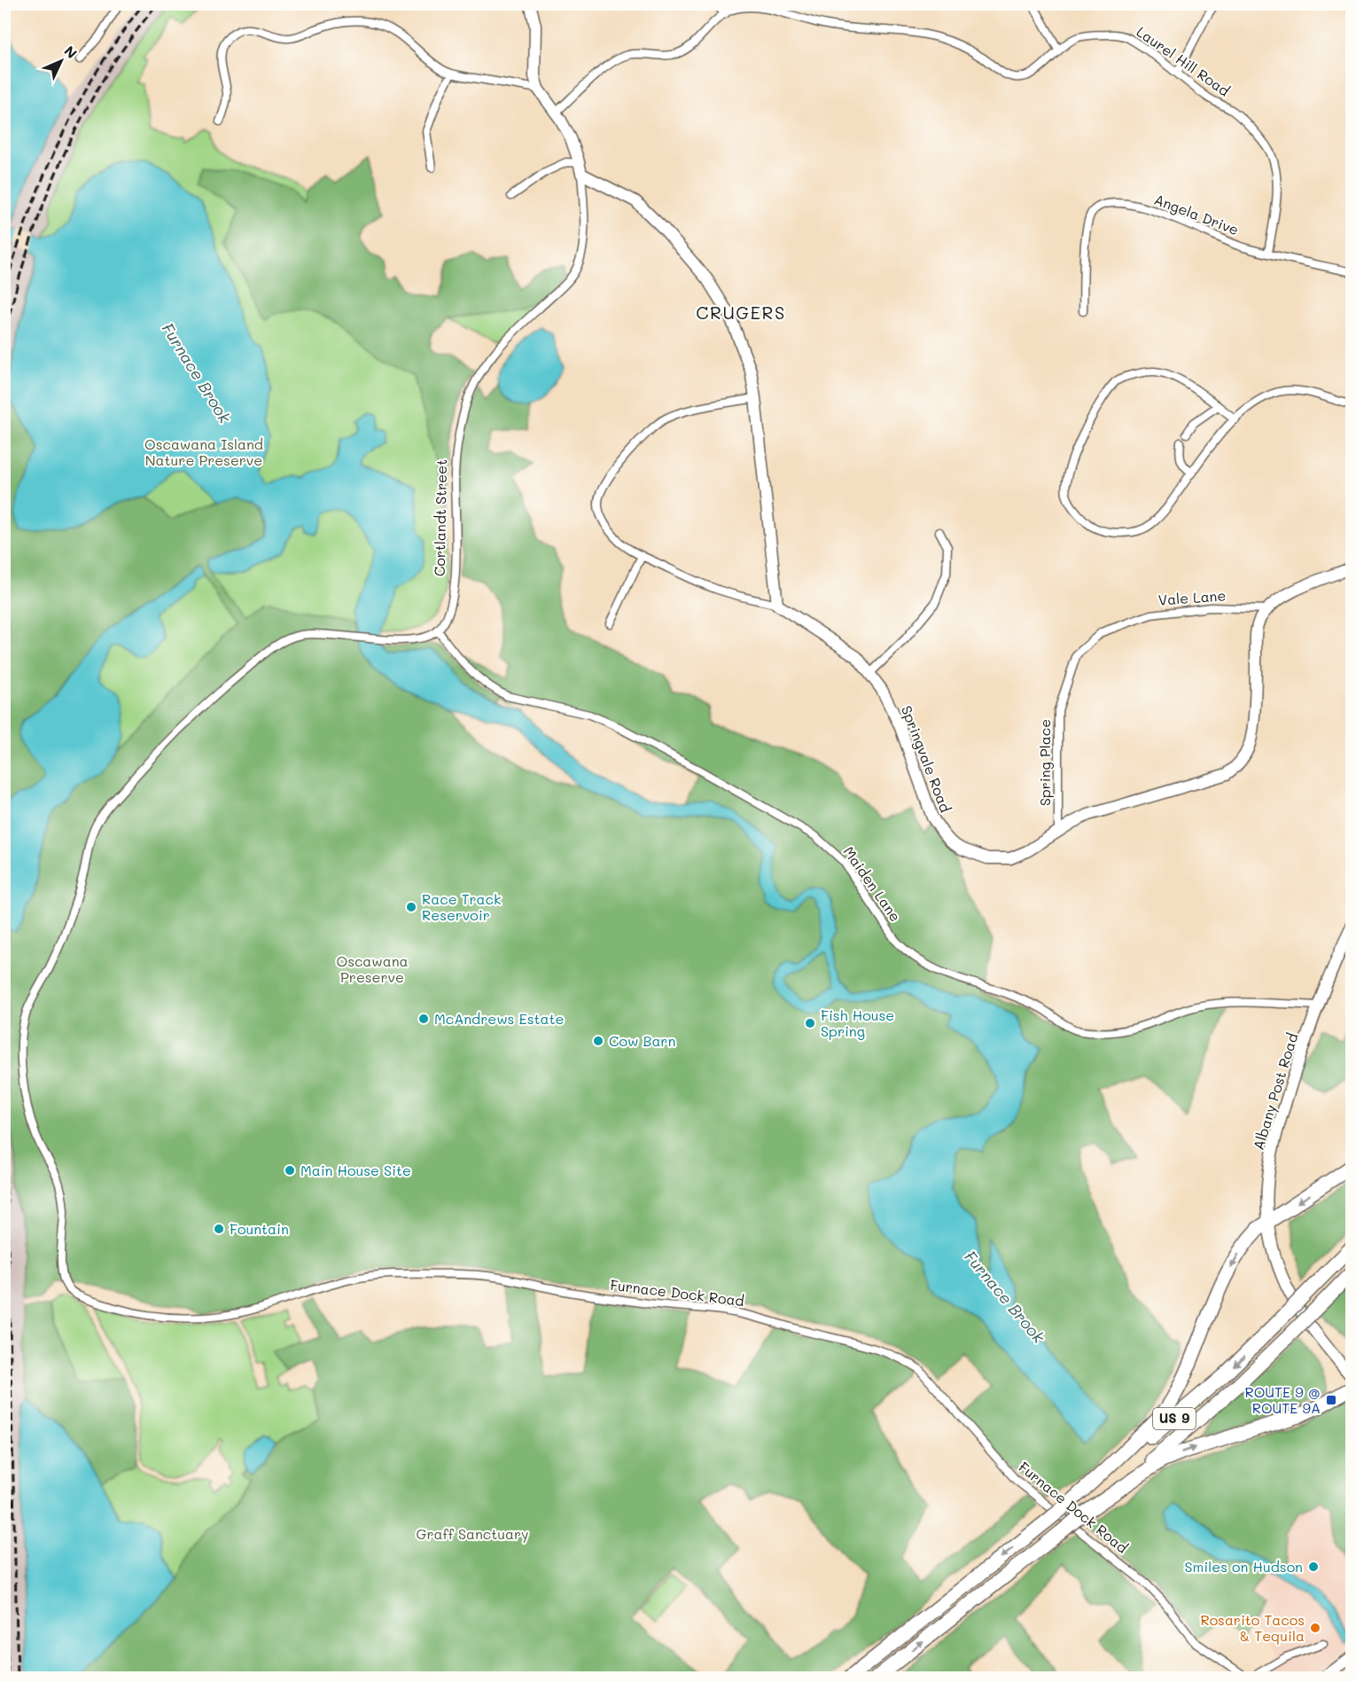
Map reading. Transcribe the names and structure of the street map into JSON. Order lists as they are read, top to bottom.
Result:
{
  "streets": {
    "highway": ["US 9"],
    "street": [
      "Laurel Hill Road",
      "Angela Drive",
      "Cortlandt Street",
      "Vale Lane",
      "Springvale Road",
      "Spring Place",
      "Maiden Lane",
      "Albany Post Road",
      "Furnace Dock Road"
    ]
  },
  "crossings": [
    ["Laurel Hill Road", "Angela Drive"],
    ["Laurel Hill Road", "Cortlandt Street"],
    ["Cortlandt Street", "Maiden Lane"],
    ["Cortlandt Street", "Furnace Dock Road"],
    ["Vale Lane", "Springvale Road"],
    ["Vale Lane", "Spring Place"],
    ["Springvale Road", "Spring Place"],
    ["Maiden Lane", "Albany Post Road"],
    ["Maiden Lane", "Furnace Dock Road"]
  ],
  "districts": ["CRUGERS"],
  "water": ["Furnace Brook"],
  "parks": ["Oscawana Island Nature Preserve", "Oscawana Preserve", "Graff Sanctuary"],
  "places": {
    "other": [
      "Race Track Reservoir",
      "McAndrews Estate",
      "Fish House Spring",
      "Cow Barn",
      "Main House Site",
      "Fountain",
      "Smiles on Hudson",
      "Rosarito Tacos & Tequila"
    ],
    "transit": ["ROUTE 9 @ ROUTE 9A"]
  },
  "north": "top right"
}
